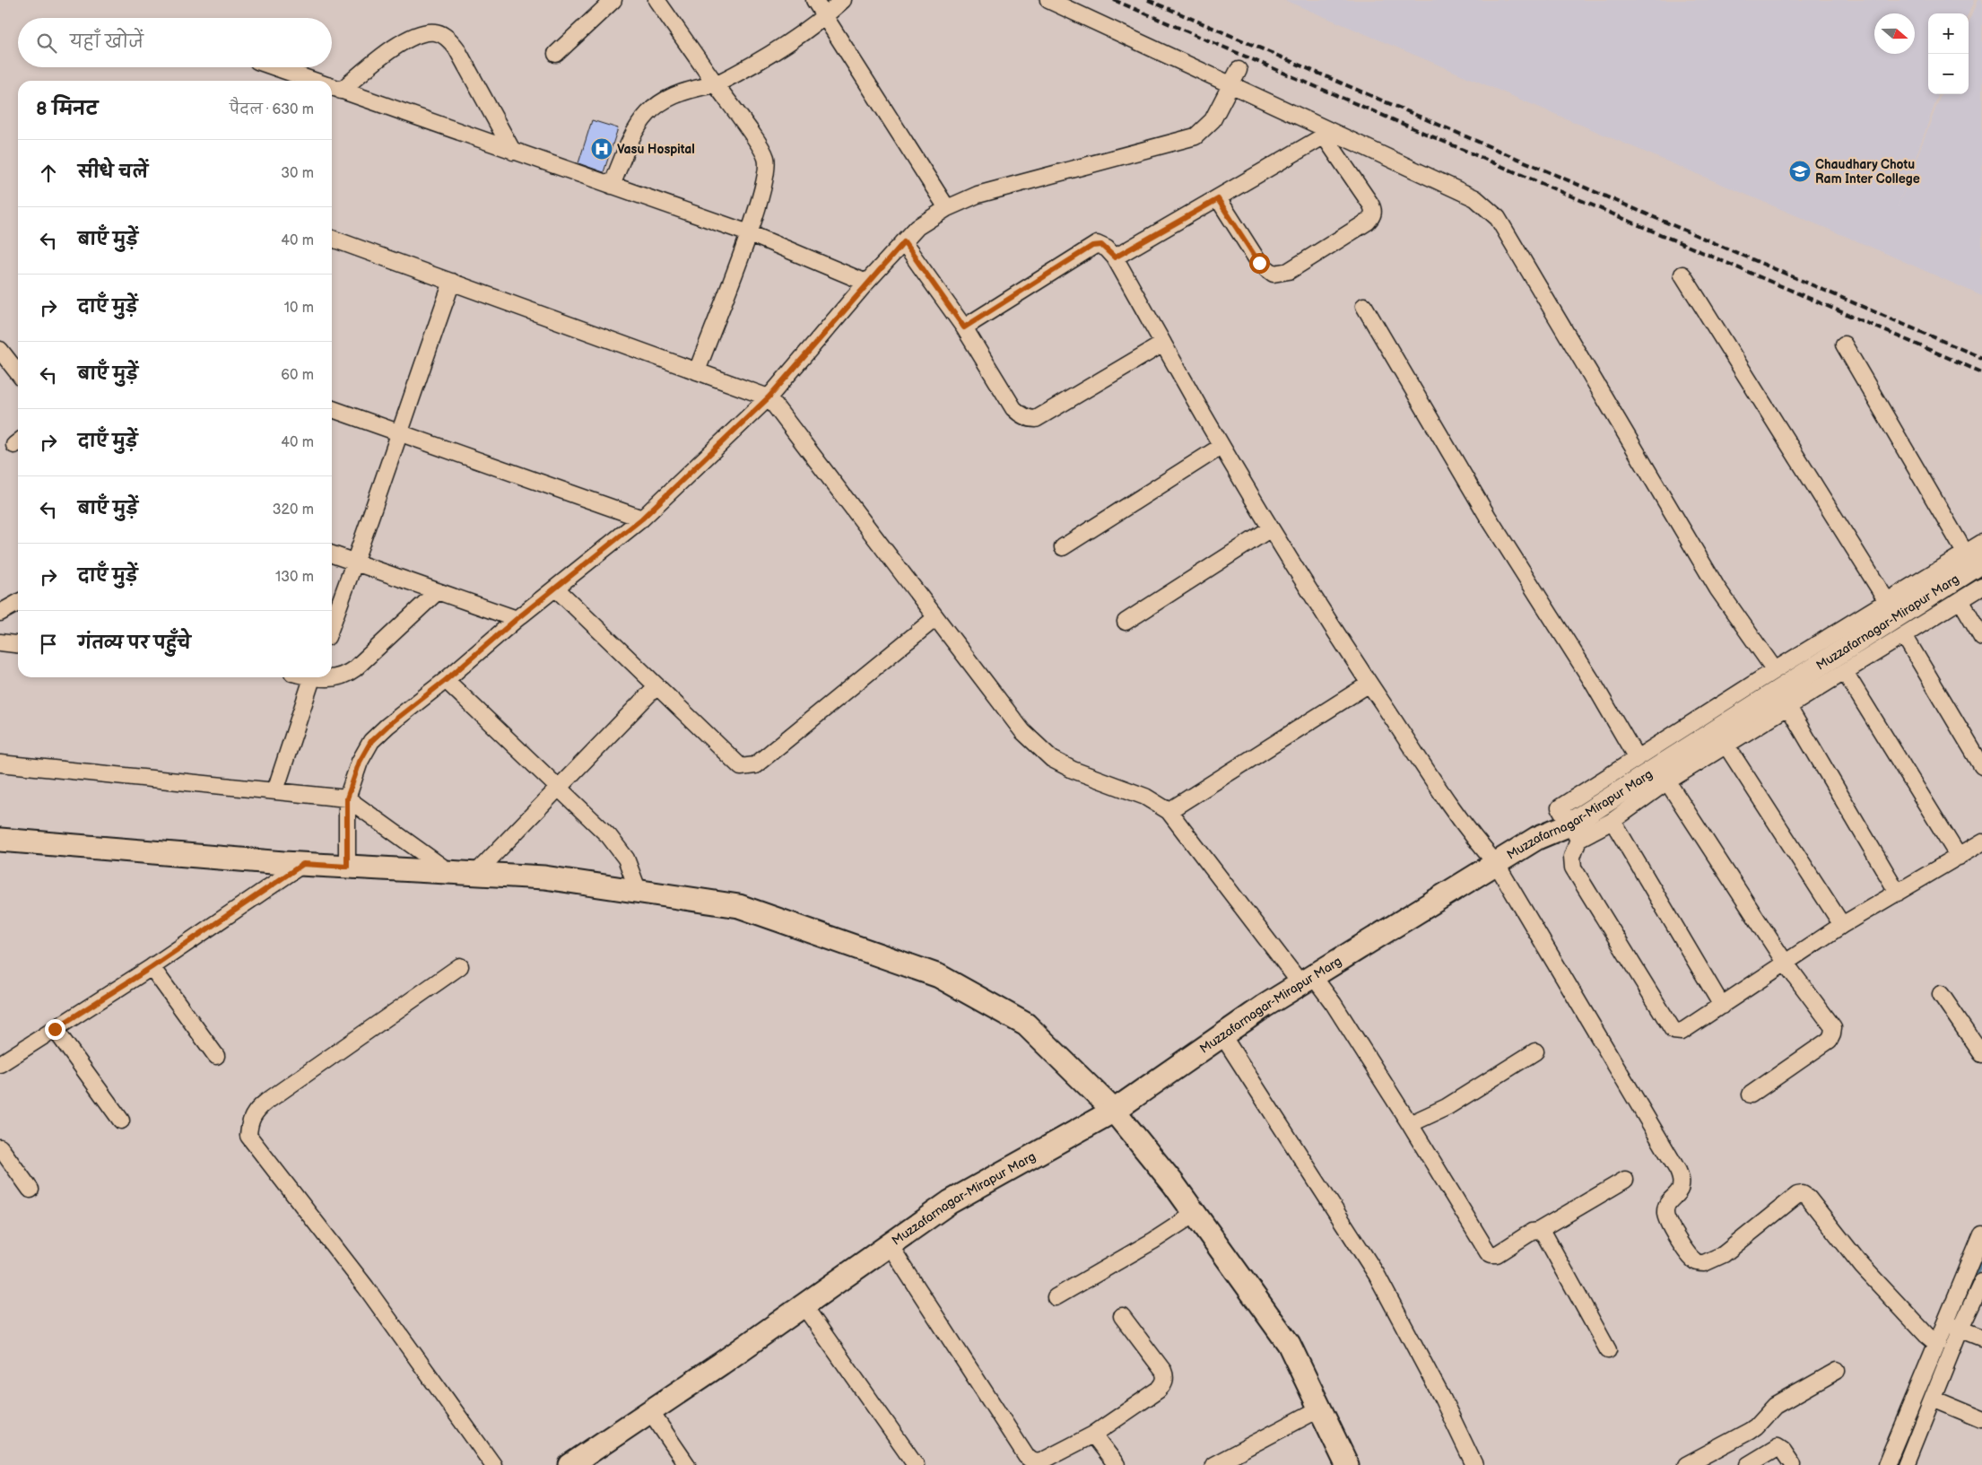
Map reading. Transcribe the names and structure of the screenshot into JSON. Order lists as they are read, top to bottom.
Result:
{
  "streets": {
    "main road": ["Muzzafarnagar-Mirapur Marg"]
  },
  "places": {
    "hospital": ["Vasu Hospital"],
    "school or university": ["Chaudhary Chotu Ram Inter College"]
  },
  "north": "right",
  "page": {
    "map_buttons": ["+", "−"],
    "search": "यहाँ खोजें",
    "heading": ["8 मिनट", "पैदल · 630 m"],
    "list": [
      ["सीधे चलें", "30 m"],
      ["बाएँ मुड़ें", "40 m"],
      ["दाएँ मुड़ें", "10 m"],
      ["बाएँ मुड़ें", "60 m"],
      ["दाएँ मुड़ें", "40 m"],
      ["बाएँ मुड़ें", "320 m"],
      ["दाएँ मुड़ें", "130 m"],
      "गंतव्य पर पहुँचे"
    ]
  }
}
